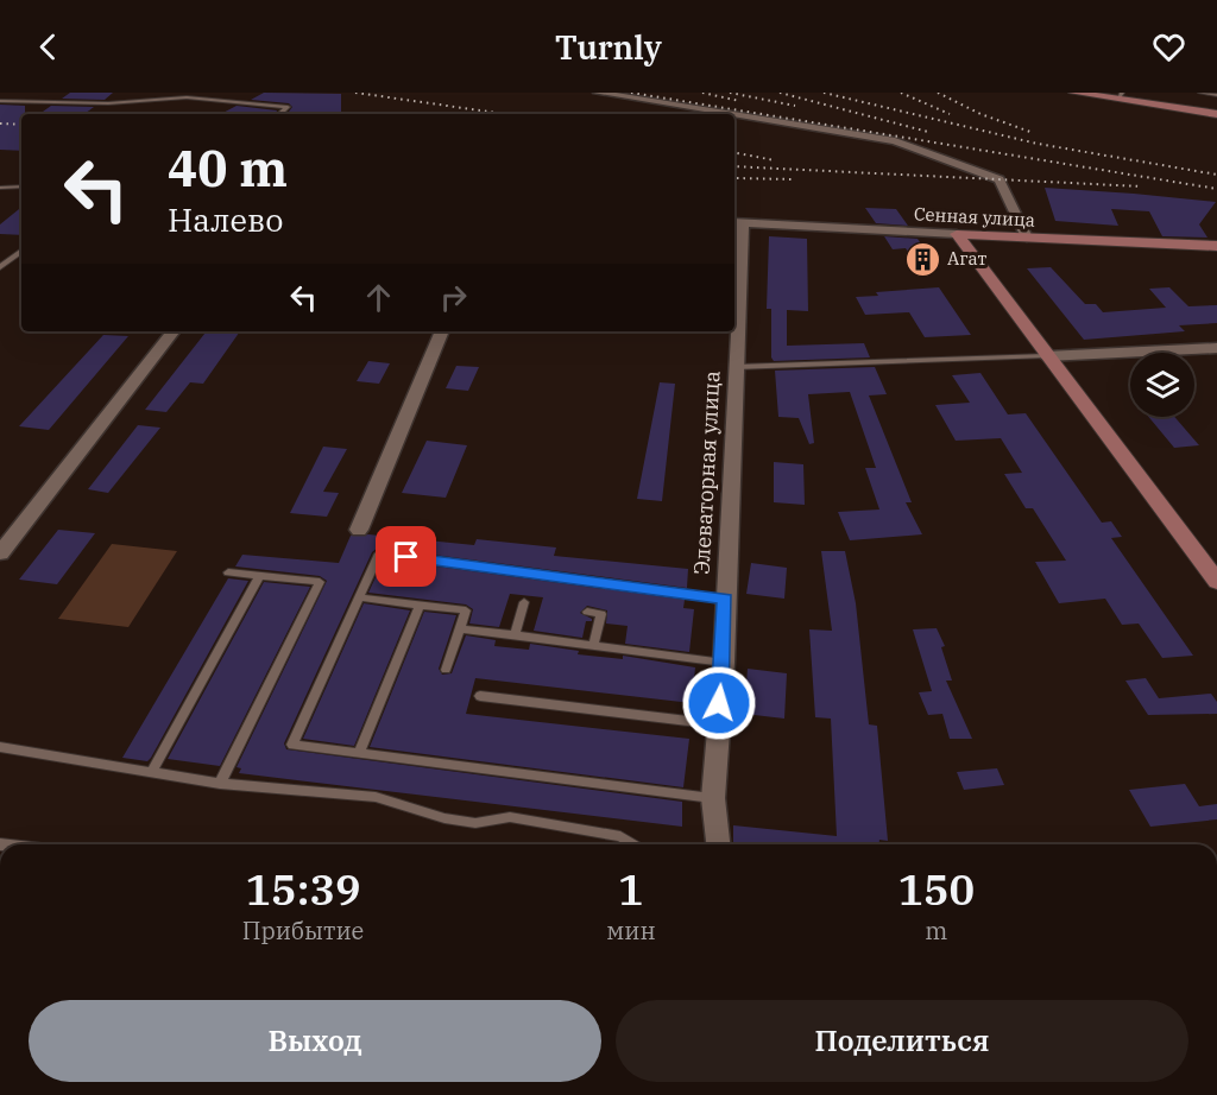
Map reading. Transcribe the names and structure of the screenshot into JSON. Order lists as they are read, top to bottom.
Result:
{
  "streets": {
    "street": ["Сенная улица", "Элеваторная улица"]
  },
  "crossings": [
    ["Сенная улица", "Элеваторная улица"]
  ],
  "places": {
    "building": ["Агат"]
  },
  "page": {
    "header": "Turnly",
    "turn": ["40 m", "Налево"],
    "eta": [
      "15:39",
      "Прибытие",
      "1",
      "мин",
      "150",
      "m"
    ],
    "buttons": ["Выход", "Поделиться"]
  }
}
